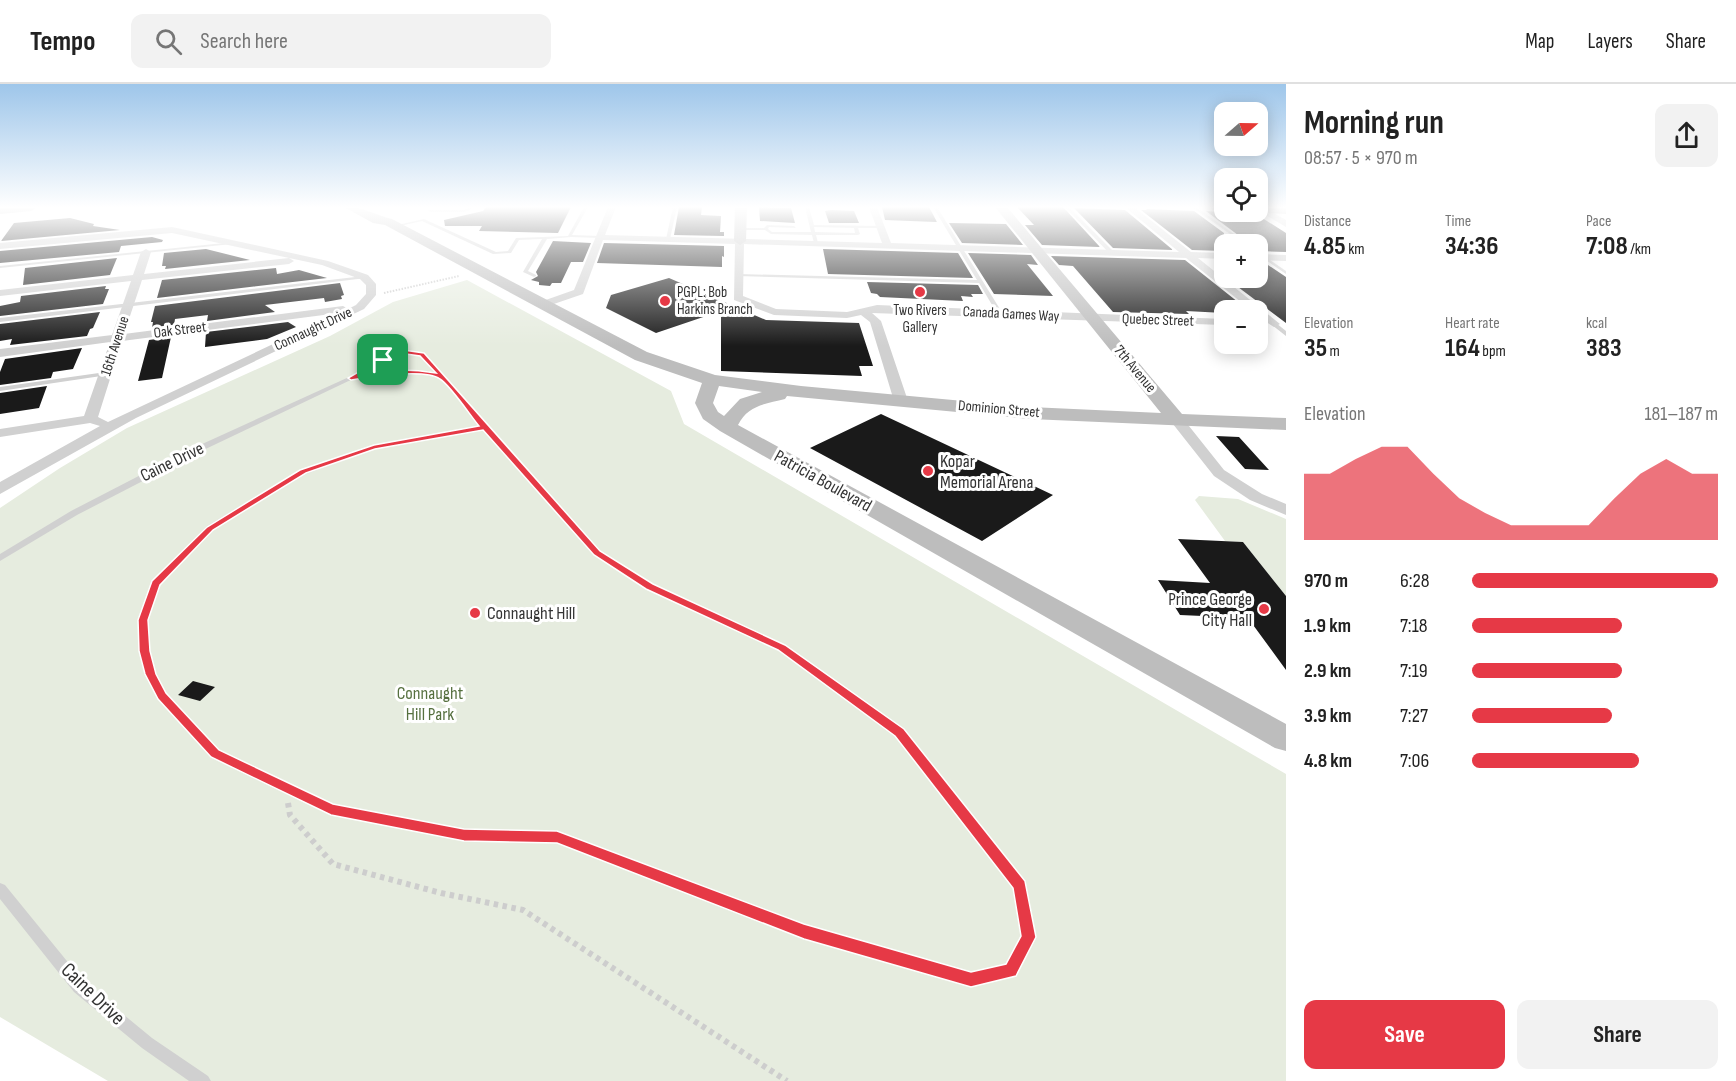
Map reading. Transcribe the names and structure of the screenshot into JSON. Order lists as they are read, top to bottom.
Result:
{
  "streets": {
    "main road": ["7th Avenue", "Dominion Street", "Patricia Boulevard"],
    "street": [
      "Canada Games Way",
      "Quebec Street",
      "Connaught Drive",
      "Oak Street",
      "16th Avenue"
    ],
    "lane": ["Caine Drive"]
  },
  "crossings": [
    ["Canada Games Way", "Quebec Street"],
    ["Canada Games Way", "7th Avenue"],
    ["Quebec Street", "7th Avenue"],
    ["Connaught Drive", "Oak Street"],
    ["Oak Street", "16th Avenue"],
    ["7th Avenue", "Dominion Street"],
    ["Dominion Street", "Patricia Boulevard"]
  ],
  "parks": ["Connaught Hill Park"],
  "places": [
    "Two Rivers Gallery",
    "PGPL: Bob Harkins Branch",
    "Kopar Memorial Arena",
    "Prince George City Hall",
    "Connaught Hill"
  ],
  "north": "right",
  "page": {
    "header": "Tempo",
    "search": "Search here",
    "nav": ["Map", "Layers", "Share"],
    "heading": ["Morning run", "08:57 · 5 × 970 m"],
    "map_buttons": ["+", "−"],
    "stats": [
      ["Distance", "4.85 km"],
      ["Time", "34:36"],
      ["Pace", "7:08 /km"],
      ["Elevation", "35 m"],
      ["Heart rate", "164 bpm"],
      ["kcal", "383"]
    ],
    "chart": ["Elevation", "181–187 m"],
    "list": [
      {
        "name": "970 m",
        "note": "6:28"
      },
      {
        "name": "1.9 km",
        "note": "7:18"
      },
      {
        "name": "2.9 km",
        "note": "7:19"
      },
      {
        "name": "3.9 km",
        "note": "7:27"
      },
      {
        "name": "4.8 km",
        "note": "7:06"
      }
    ],
    "buttons": ["Save", "Share"]
  }
}
